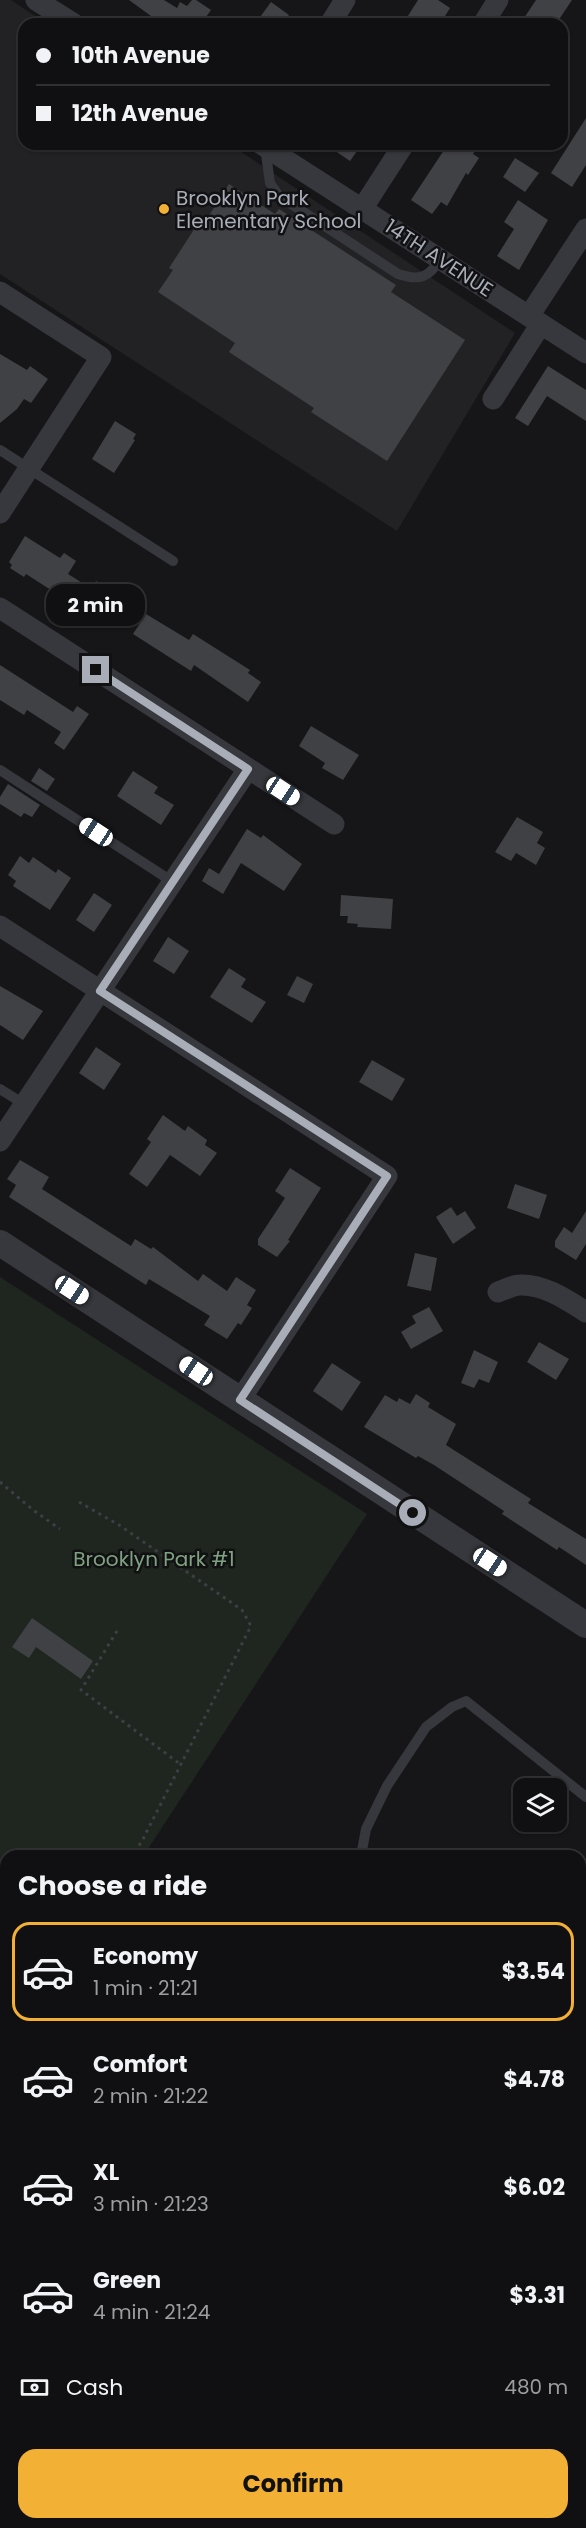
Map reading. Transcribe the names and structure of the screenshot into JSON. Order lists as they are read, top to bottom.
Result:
{
  "streets": {
    "street": ["14TH AVENUE"]
  },
  "parks": ["Brooklyn Park #1"],
  "places": ["Brooklyn Park Elementary School"],
  "page": {
    "banner": ["10th Avenue", "12th Avenue"],
    "bubble": "2 min",
    "heading": "Choose a ride",
    "list": [
      {
        "name": "Economy",
        "note": "1 min · 21:21",
        "value": "$3.54"
      },
      {
        "name": "Comfort",
        "note": "2 min · 21:22",
        "value": "$4.78"
      },
      {
        "name": "XL",
        "note": "3 min · 21:23",
        "value": "$6.02"
      },
      {
        "name": "Green",
        "note": "4 min · 21:24",
        "value": "$3.31"
      }
    ],
    "pay": ["Cash", "480 m"],
    "buttons": "Confirm"
  }
}
